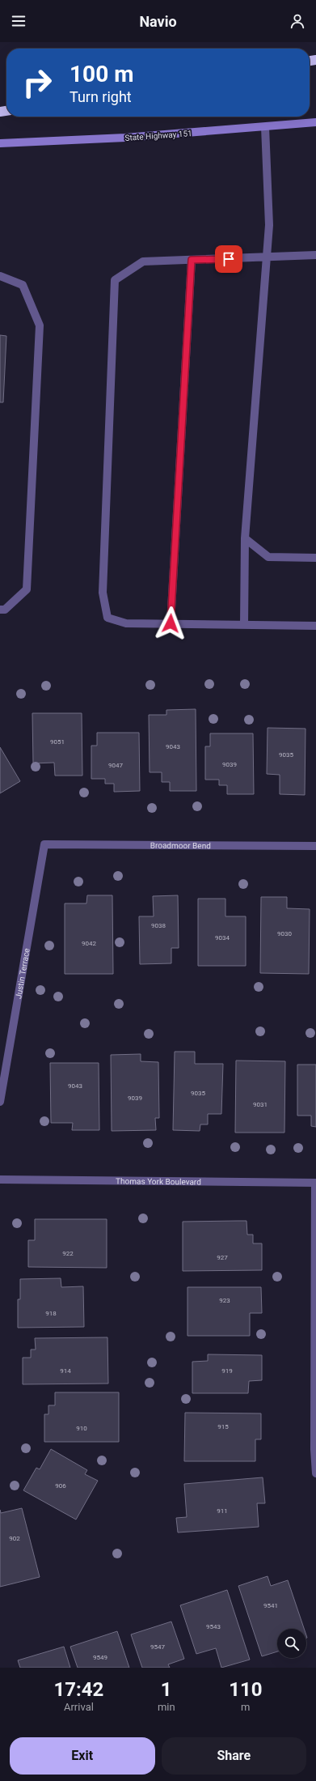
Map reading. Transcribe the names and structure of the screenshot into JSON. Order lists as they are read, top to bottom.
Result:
{
  "streets": {
    "main road": ["State Highway 151"],
    "street": ["Broadmoor Bend", "Justin Terrace", "Thomas York Boulevard"]
  },
  "crossings": [
    ["Broadmoor Bend", "Justin Terrace"]
  ],
  "house_numbers": [
    "9051",
    "9043",
    "9035",
    "9039",
    "9047",
    "9038",
    "9030",
    "9034",
    "9042",
    "9043",
    "9035",
    "9039",
    "9031",
    "922",
    "927",
    "923",
    "918",
    "914",
    "919",
    "915",
    "910",
    "906",
    "911",
    "902",
    "9541",
    "9543",
    "9547",
    "9549"
  ],
  "page": {
    "header": "Navio",
    "turn": ["100 m", "Turn right"],
    "eta": [
      "17:42",
      "Arrival",
      "1",
      "min",
      "110",
      "m"
    ],
    "buttons": ["Exit", "Share"]
  }
}
